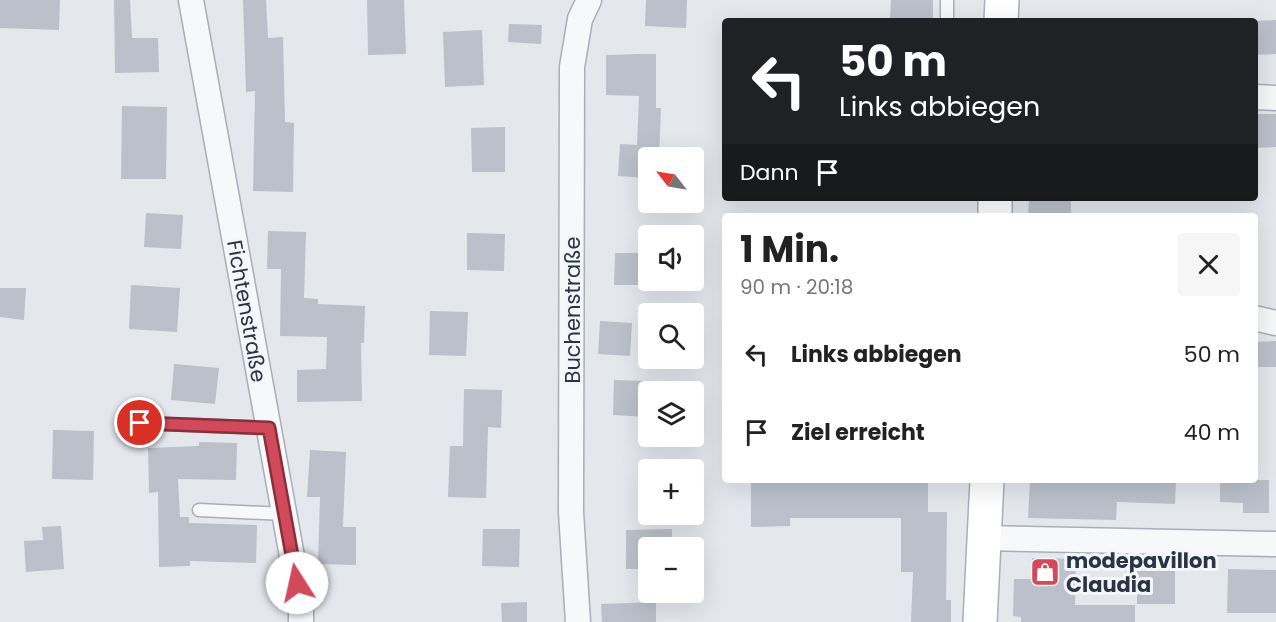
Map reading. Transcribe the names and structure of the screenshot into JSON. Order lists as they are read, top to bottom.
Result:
{
  "streets": {
    "street": ["Buchenstraße", "Fichtenstraße"]
  },
  "places": {
    "shop": ["modepavillon Claudia"]
  },
  "north": "top left",
  "page": {
    "turn": ["50 m", "Links abbiegen"],
    "then": "Dann",
    "map_buttons": ["+", "−"],
    "heading": ["1 Min.", "90 m · 20:18"],
    "list": [
      {
        "name": "Links abbiegen",
        "value": "50 m"
      },
      {
        "name": "Ziel erreicht",
        "value": "40 m"
      }
    ]
  }
}
